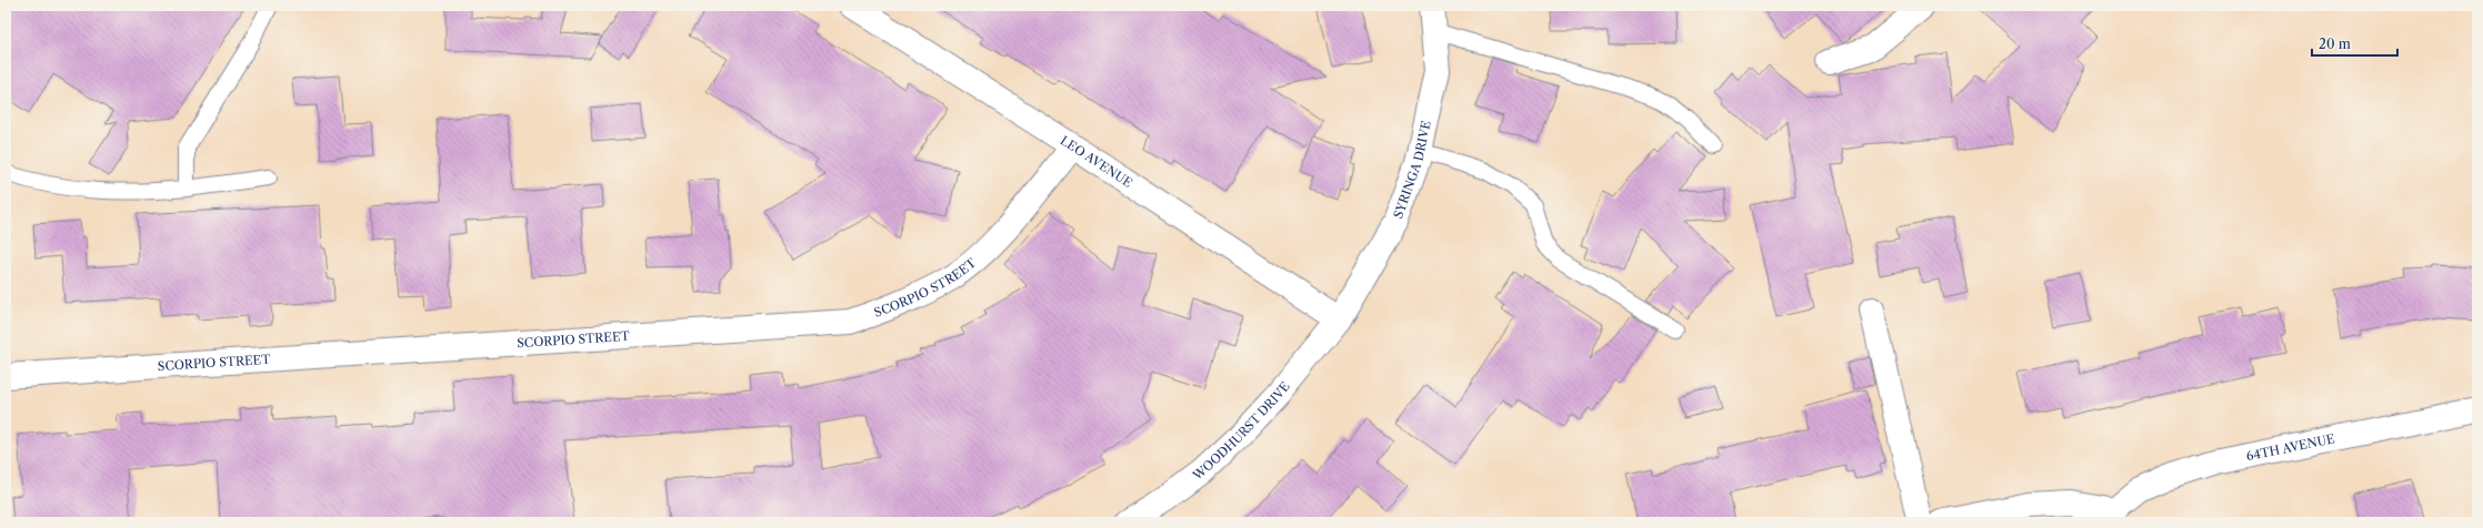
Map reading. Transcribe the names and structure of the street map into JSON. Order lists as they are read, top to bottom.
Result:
{
  "streets": {
    "street": [
      "LEO AVENUE",
      "SYRINGA DRIVE",
      "SCORPIO STREET",
      "WOODHURST DRIVE",
      "64TH AVENUE"
    ]
  },
  "crossings": [
    ["LEO AVENUE", "SYRINGA DRIVE"],
    ["LEO AVENUE", "SCORPIO STREET"],
    ["LEO AVENUE", "WOODHURST DRIVE"],
    ["SYRINGA DRIVE", "WOODHURST DRIVE"]
  ],
  "scale_bar": "20 m"
}
